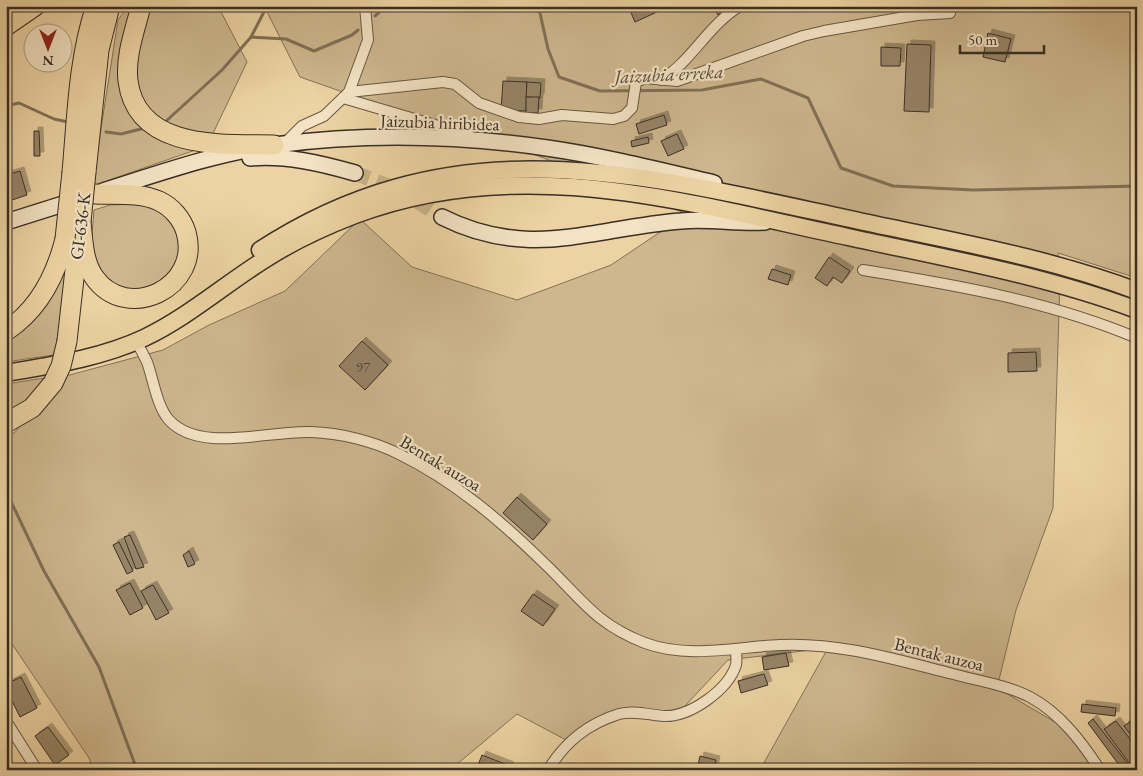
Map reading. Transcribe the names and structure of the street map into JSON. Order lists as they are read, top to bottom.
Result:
{
  "streets": {
    "highway": ["GI-636-K"],
    "main road": ["Jaizubia hiribidea"],
    "street": ["Bentak auzoa"]
  },
  "water": ["Jaizubia erreka"],
  "house_numbers": ["97"],
  "scale_bar": "50 m",
  "north": "bottom"
}
